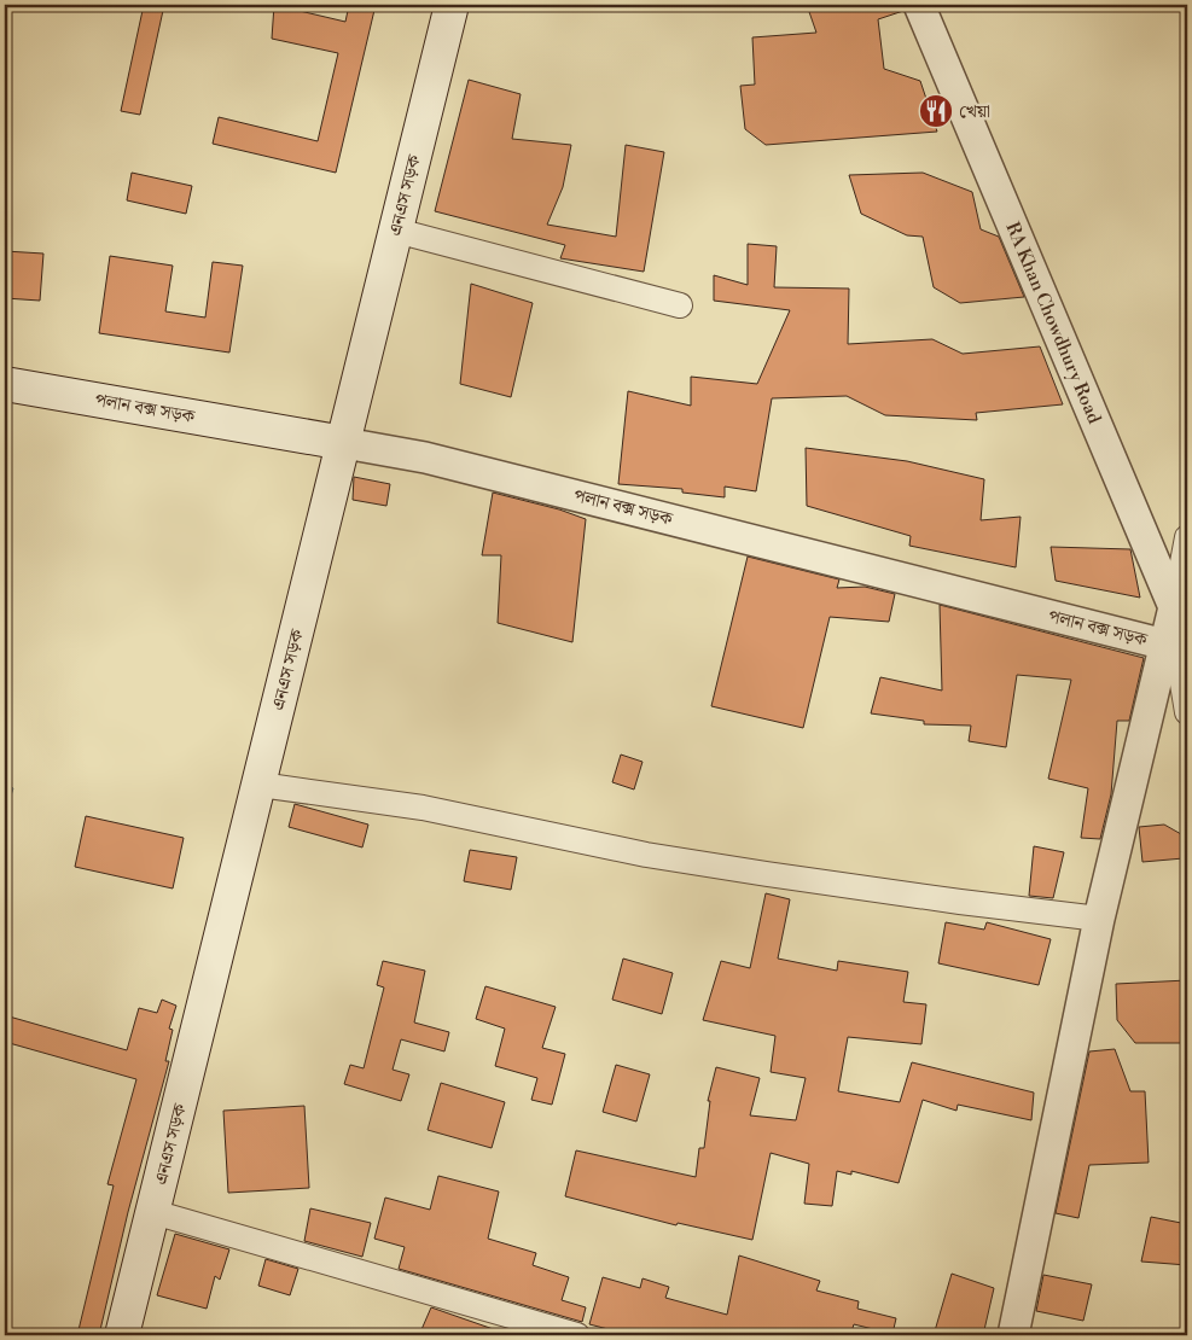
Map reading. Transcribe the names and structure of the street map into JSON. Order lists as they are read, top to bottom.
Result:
{
  "streets": {
    "main road": ["এনএস সড়ক", "পলান বক্স সড়ক"],
    "street": ["RA Khan Chowdhury Road"]
  },
  "crossings": [
    ["এনএস সড়ক", "পলান বক্স সড়ক"]
  ],
  "places": {
    "restaurant": ["খেয়া"]
  }
}
